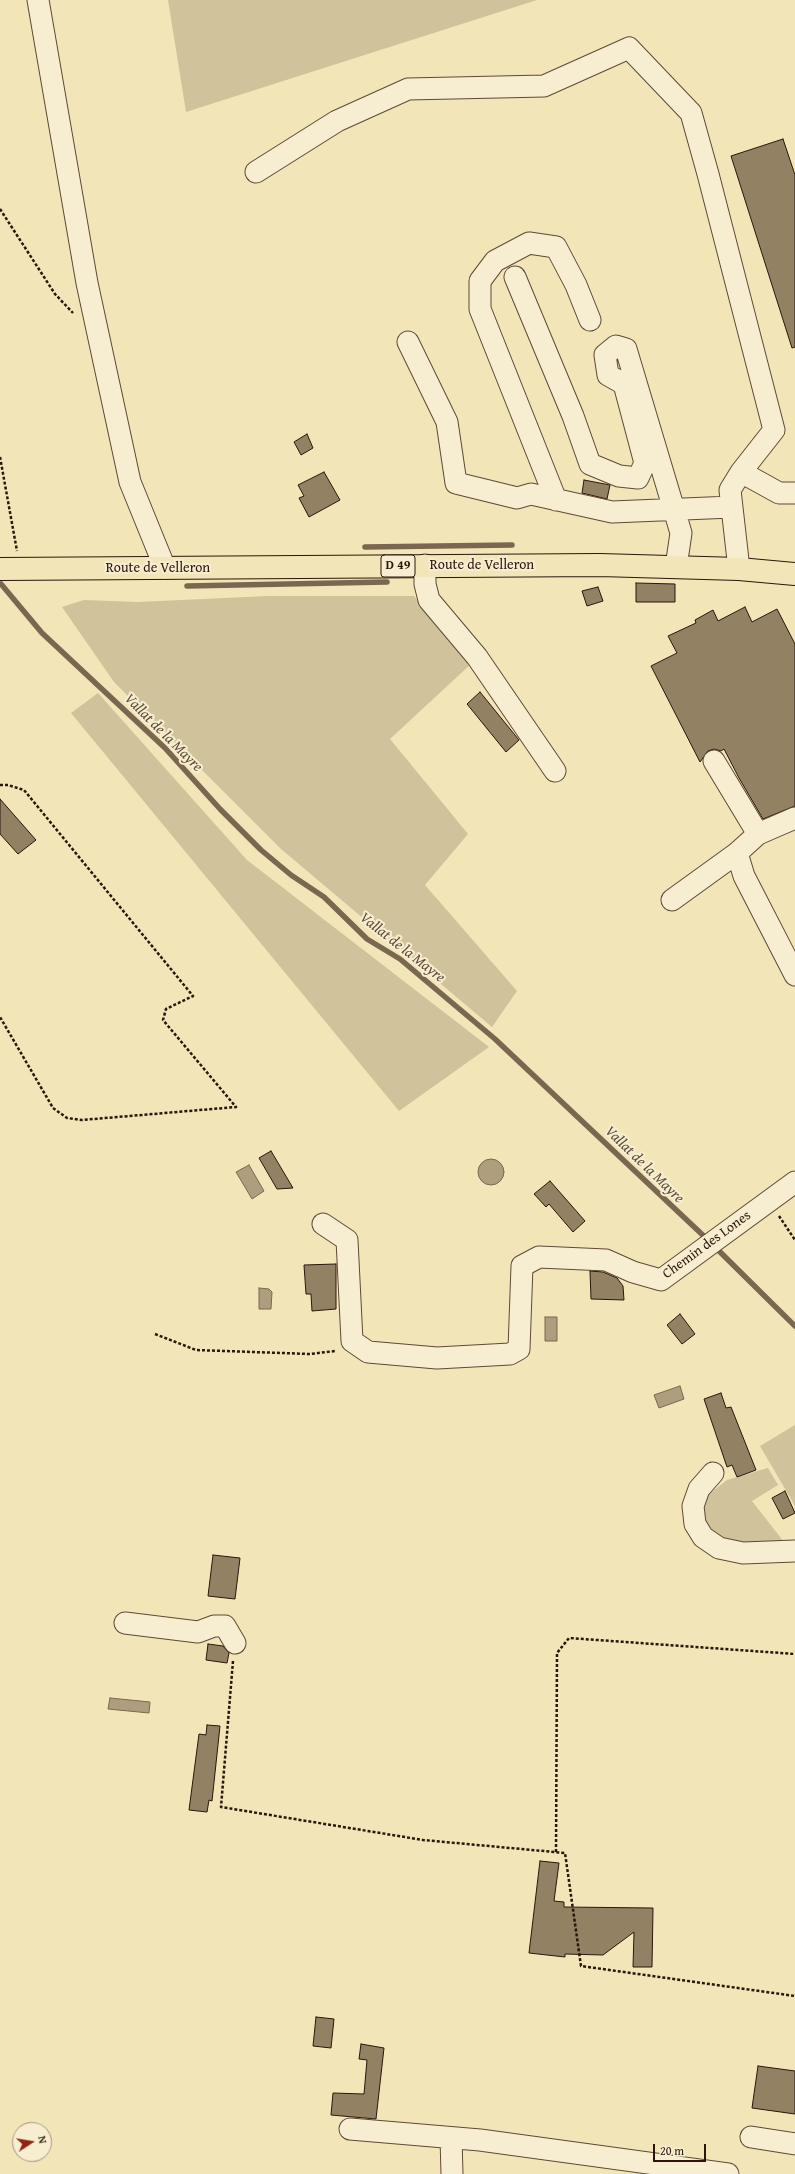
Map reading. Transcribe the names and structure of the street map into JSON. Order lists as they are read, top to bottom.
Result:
{
  "streets": {
    "main road": ["Route de Velleron", "D 49"],
    "lane": ["Chemin des Lones"]
  },
  "water": ["Vallat de la Mayre"],
  "scale_bar": "20 m",
  "north": "right"
}
